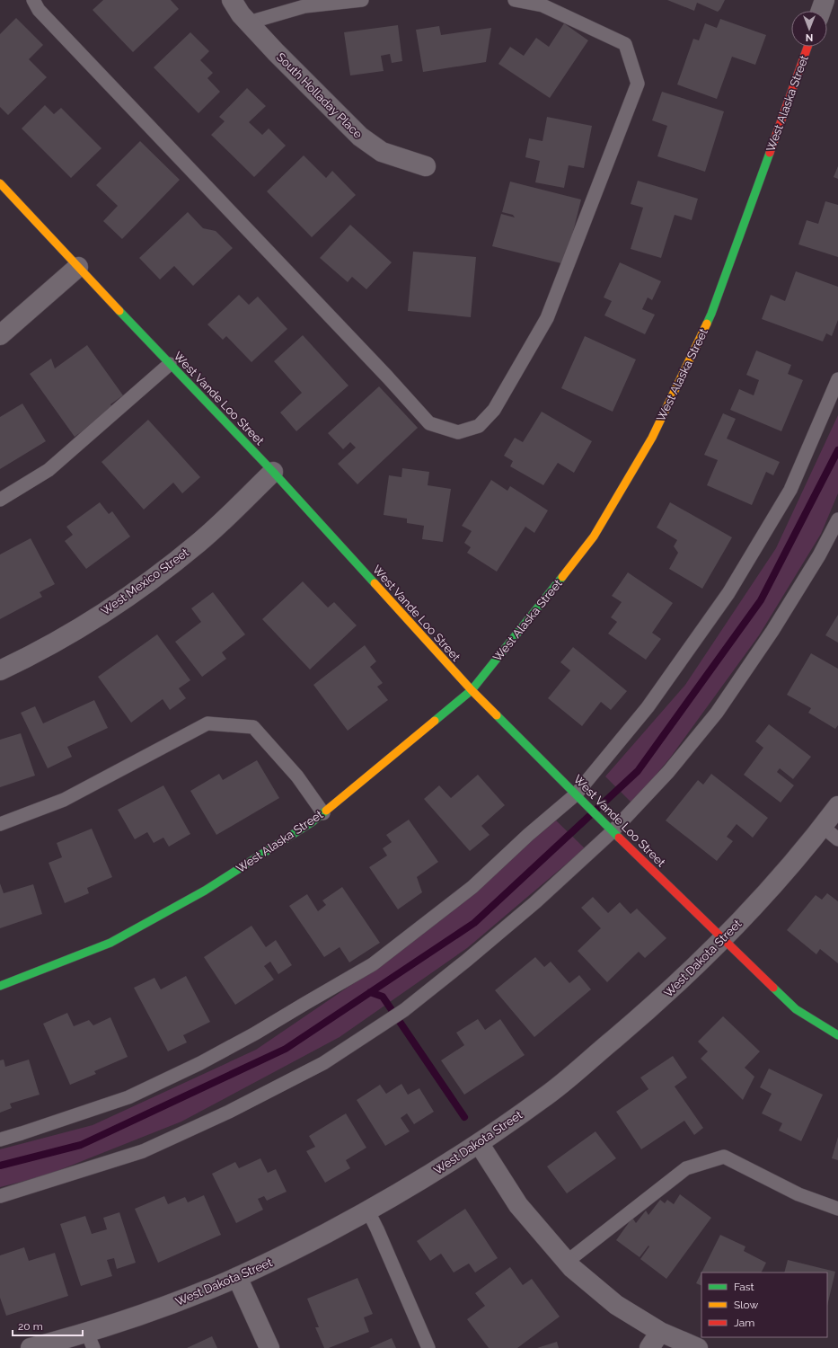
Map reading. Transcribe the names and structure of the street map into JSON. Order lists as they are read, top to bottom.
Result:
{
  "streets": {
    "street": [
      "South Holladay Place",
      "West Alaska Street",
      "West Vande Loo Street",
      "West Mexico Street",
      "West Dakota Street"
    ]
  },
  "crossings": [
    ["West Alaska Street", "West Vande Loo Street"],
    ["West Vande Loo Street", "West Mexico Street"],
    ["West Vande Loo Street", "West Dakota Street"]
  ],
  "legend": ["Fast", "Slow", "Jam"],
  "scale_bar": "20 m",
  "north": "bottom"
}
